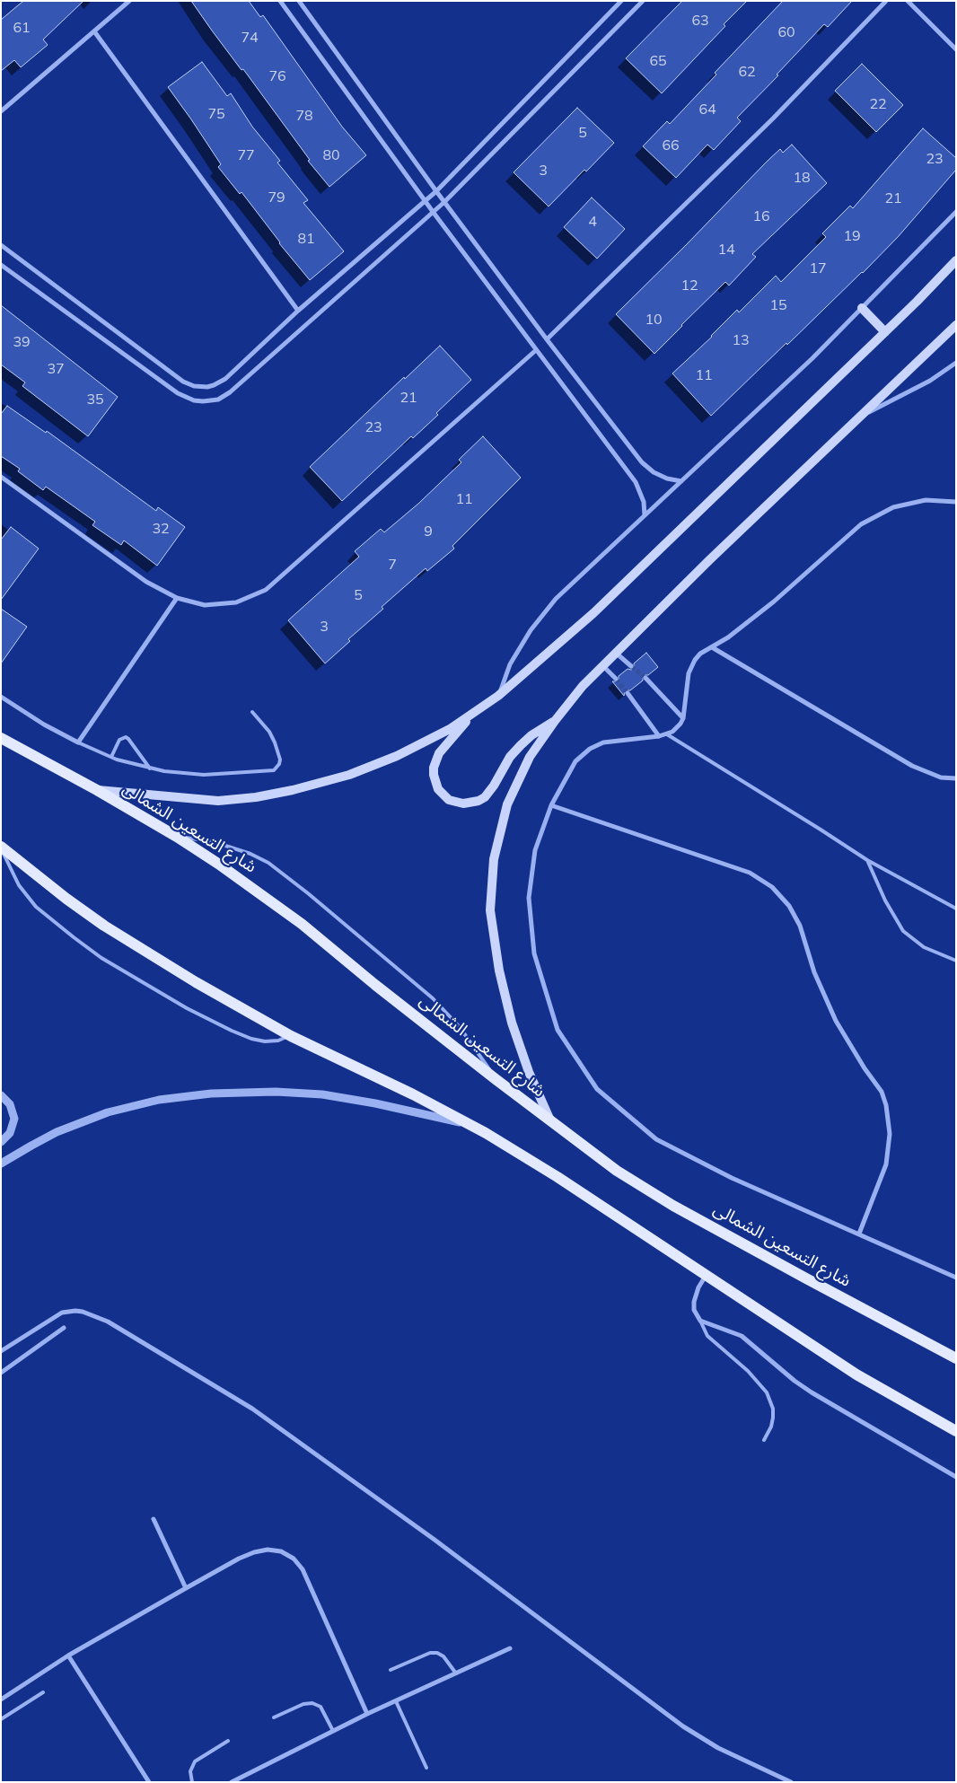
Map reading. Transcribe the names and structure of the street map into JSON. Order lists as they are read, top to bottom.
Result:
{
  "streets": {
    "main road": ["شارع التسعين الشمالى"]
  },
  "house_numbers": [
    "63",
    "61",
    "60",
    "74",
    "65",
    "62",
    "76",
    "22",
    "64",
    "75",
    "78",
    "5",
    "66",
    "77",
    "80",
    "23",
    "3",
    "18",
    "79",
    "21",
    "16",
    "4",
    "19",
    "81",
    "14",
    "17",
    "12",
    "15",
    "10",
    "13",
    "39",
    "37",
    "11",
    "21",
    "35",
    "23",
    "11",
    "32",
    "9",
    "7",
    "5",
    "3"
  ]
}
